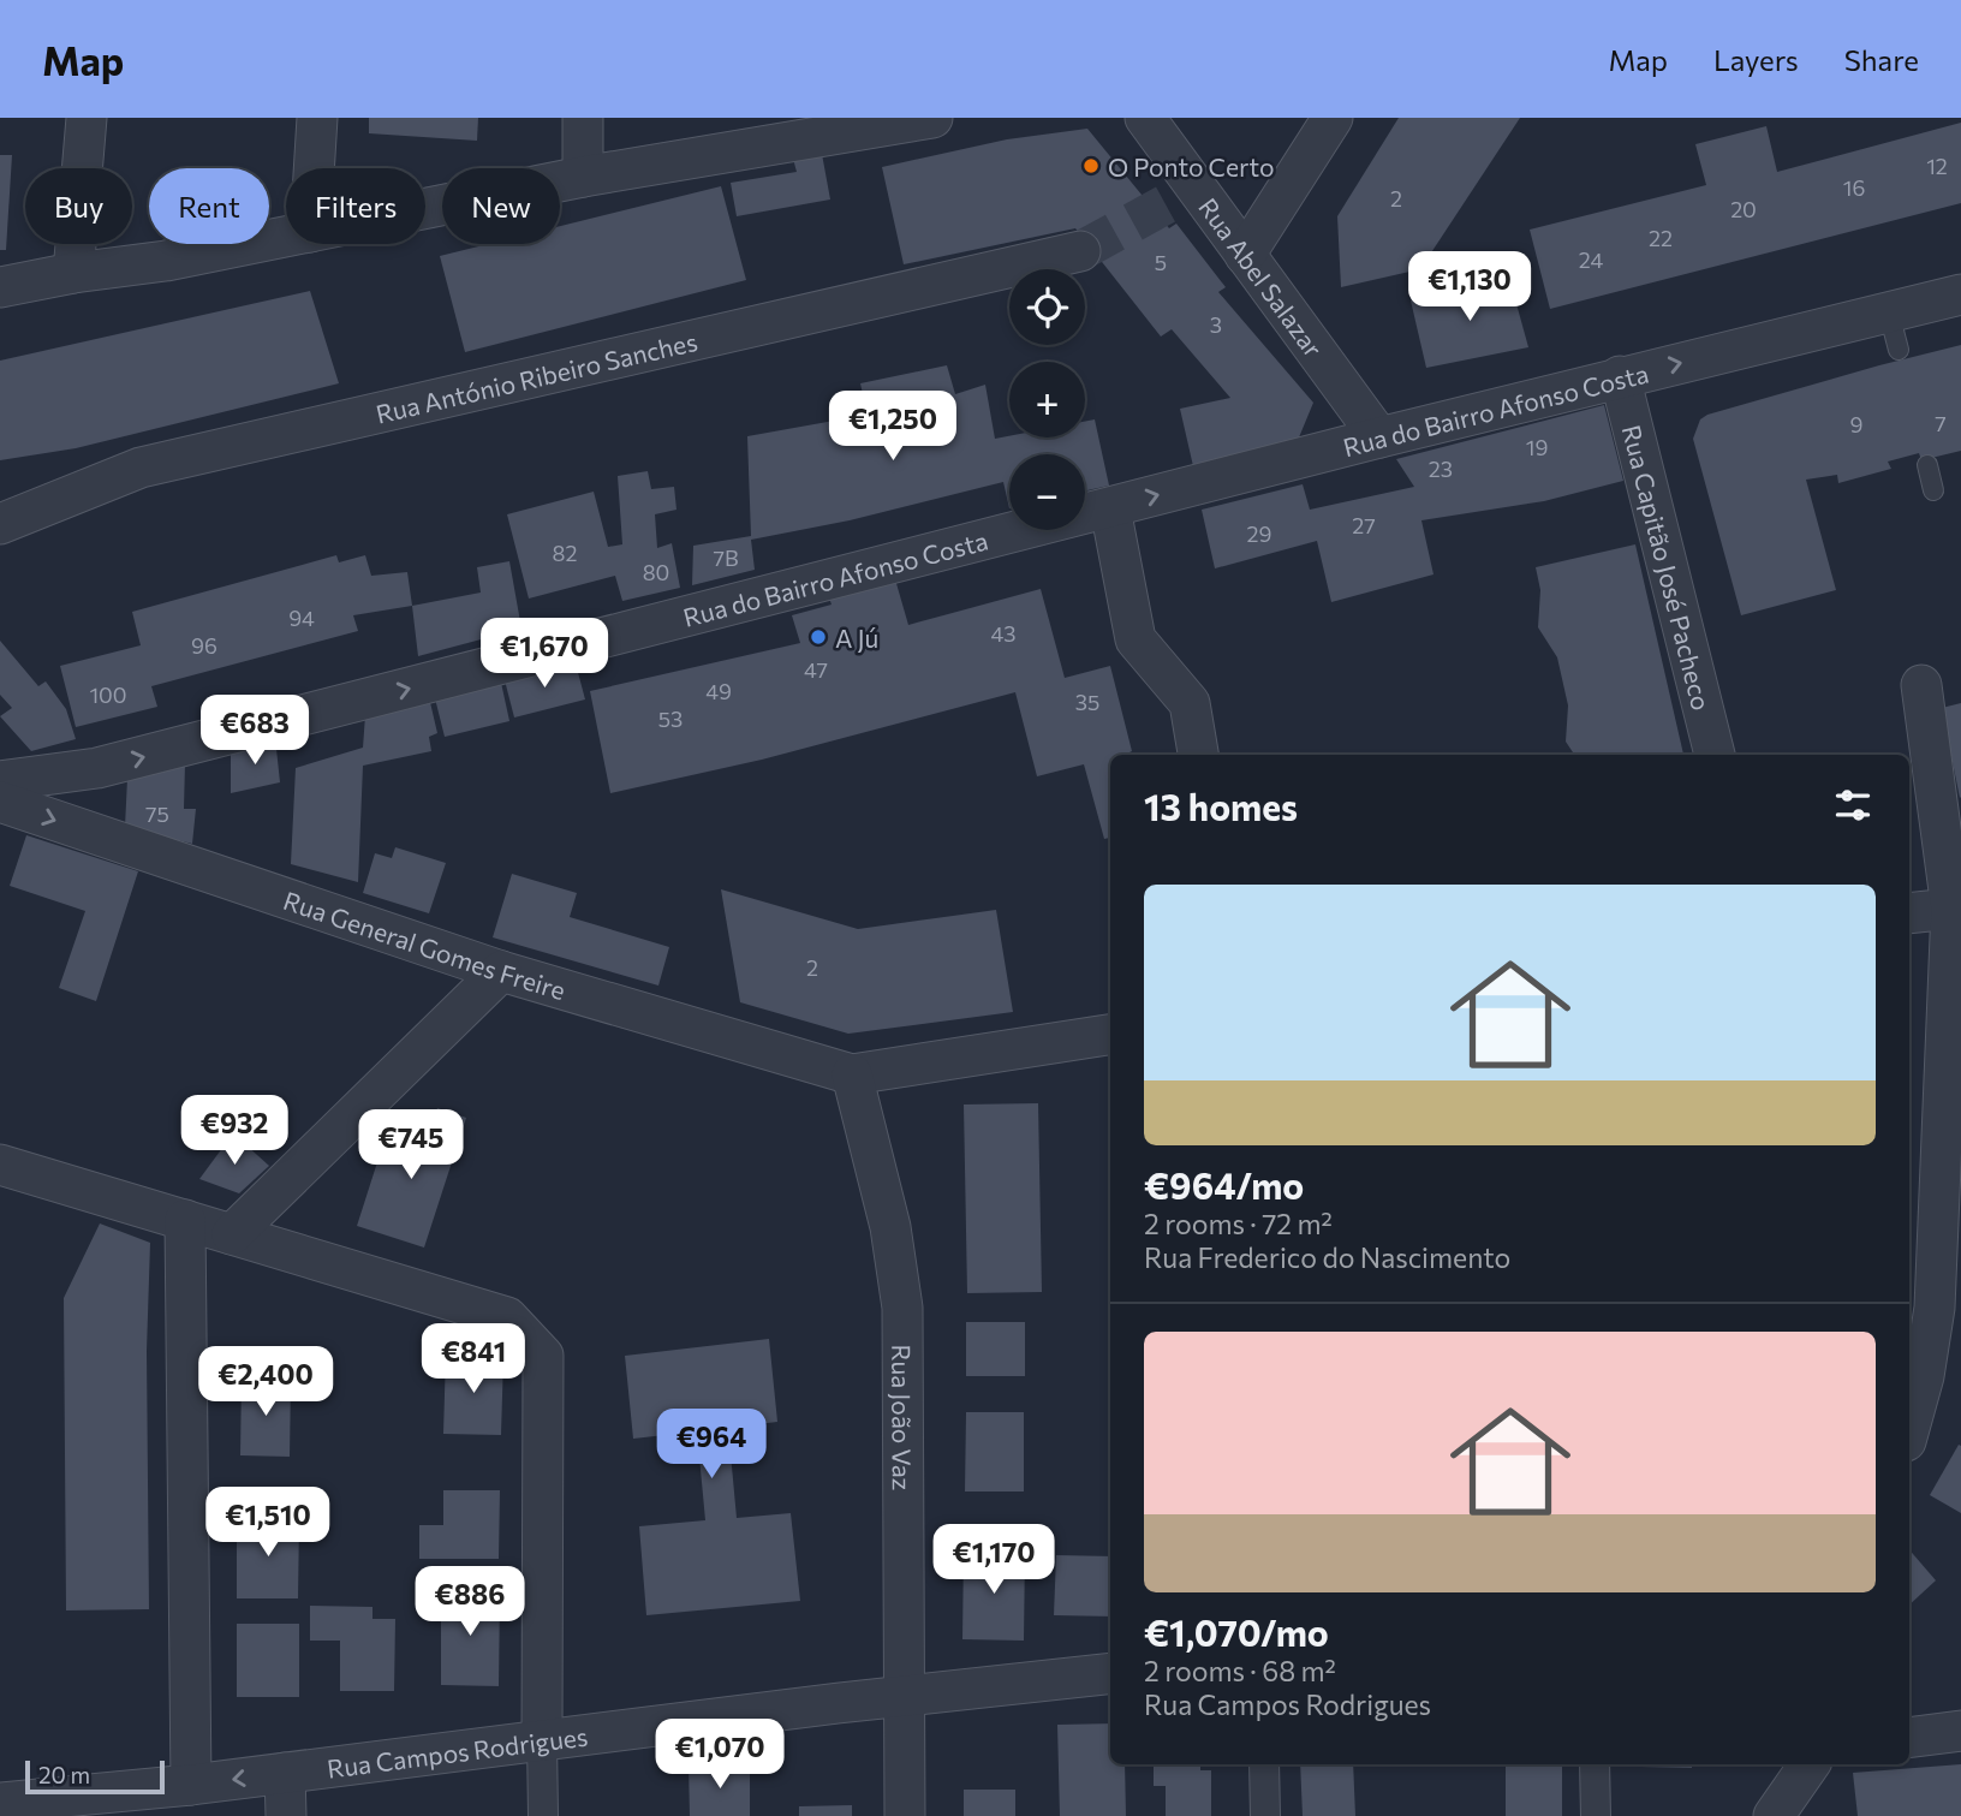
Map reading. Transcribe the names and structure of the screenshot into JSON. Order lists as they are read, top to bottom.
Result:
{
  "streets": {
    "street": [
      "Rua Abel Salazar",
      "Rua António Ribeiro Sanches",
      "Rua do Bairro Afonso Costa",
      "Rua Capitão José Pacheco",
      "Rua General Gomes Freire",
      "Rua João Vaz",
      "Rua Campos Rodrigues"
    ]
  },
  "crossings": [
    ["Rua Abel Salazar", "Rua do Bairro Afonso Costa"],
    ["Rua do Bairro Afonso Costa", "Rua Capitão José Pacheco"],
    ["Rua General Gomes Freire", "Rua João Vaz"],
    ["Rua João Vaz", "Rua Campos Rodrigues"]
  ],
  "one_way": ["Rua do Bairro Afonso Costa"],
  "places": ["O Ponto Certo", "A Jú"],
  "house_numbers": [
    "12",
    "16",
    "2",
    "20",
    "22",
    "24",
    "5",
    "3",
    "7",
    "9",
    "19",
    "23",
    "27",
    "29",
    "82",
    "7B",
    "80",
    "94",
    "43",
    "96",
    "47",
    "49",
    "100",
    "35",
    "53",
    "75",
    "2"
  ],
  "scale_bar": "20 m",
  "page": {
    "header": "Map",
    "nav": ["Map", "Layers", "Share"],
    "chip": [
      "Buy",
      "Rent",
      "Filters",
      "New"
    ],
    "price": [
      "€1,130",
      "€1,250",
      "€1,670",
      "€683",
      "€932",
      "€745",
      "€841",
      "€2,400",
      "€964",
      "€1,510",
      "€1,170",
      "€886",
      "€1,070"
    ],
    "map_buttons": ["+", "−"],
    "heading": "13 homes",
    "list": [
      {
        "name": "€964/mo",
        "note": "2 rooms · 72 m² · Rua Frederico do Nascimento"
      },
      {
        "name": "€1,070/mo",
        "note": "2 rooms · 68 m² · Rua Campos Rodrigues"
      }
    ],
    "scale": "20 m"
  }
}
